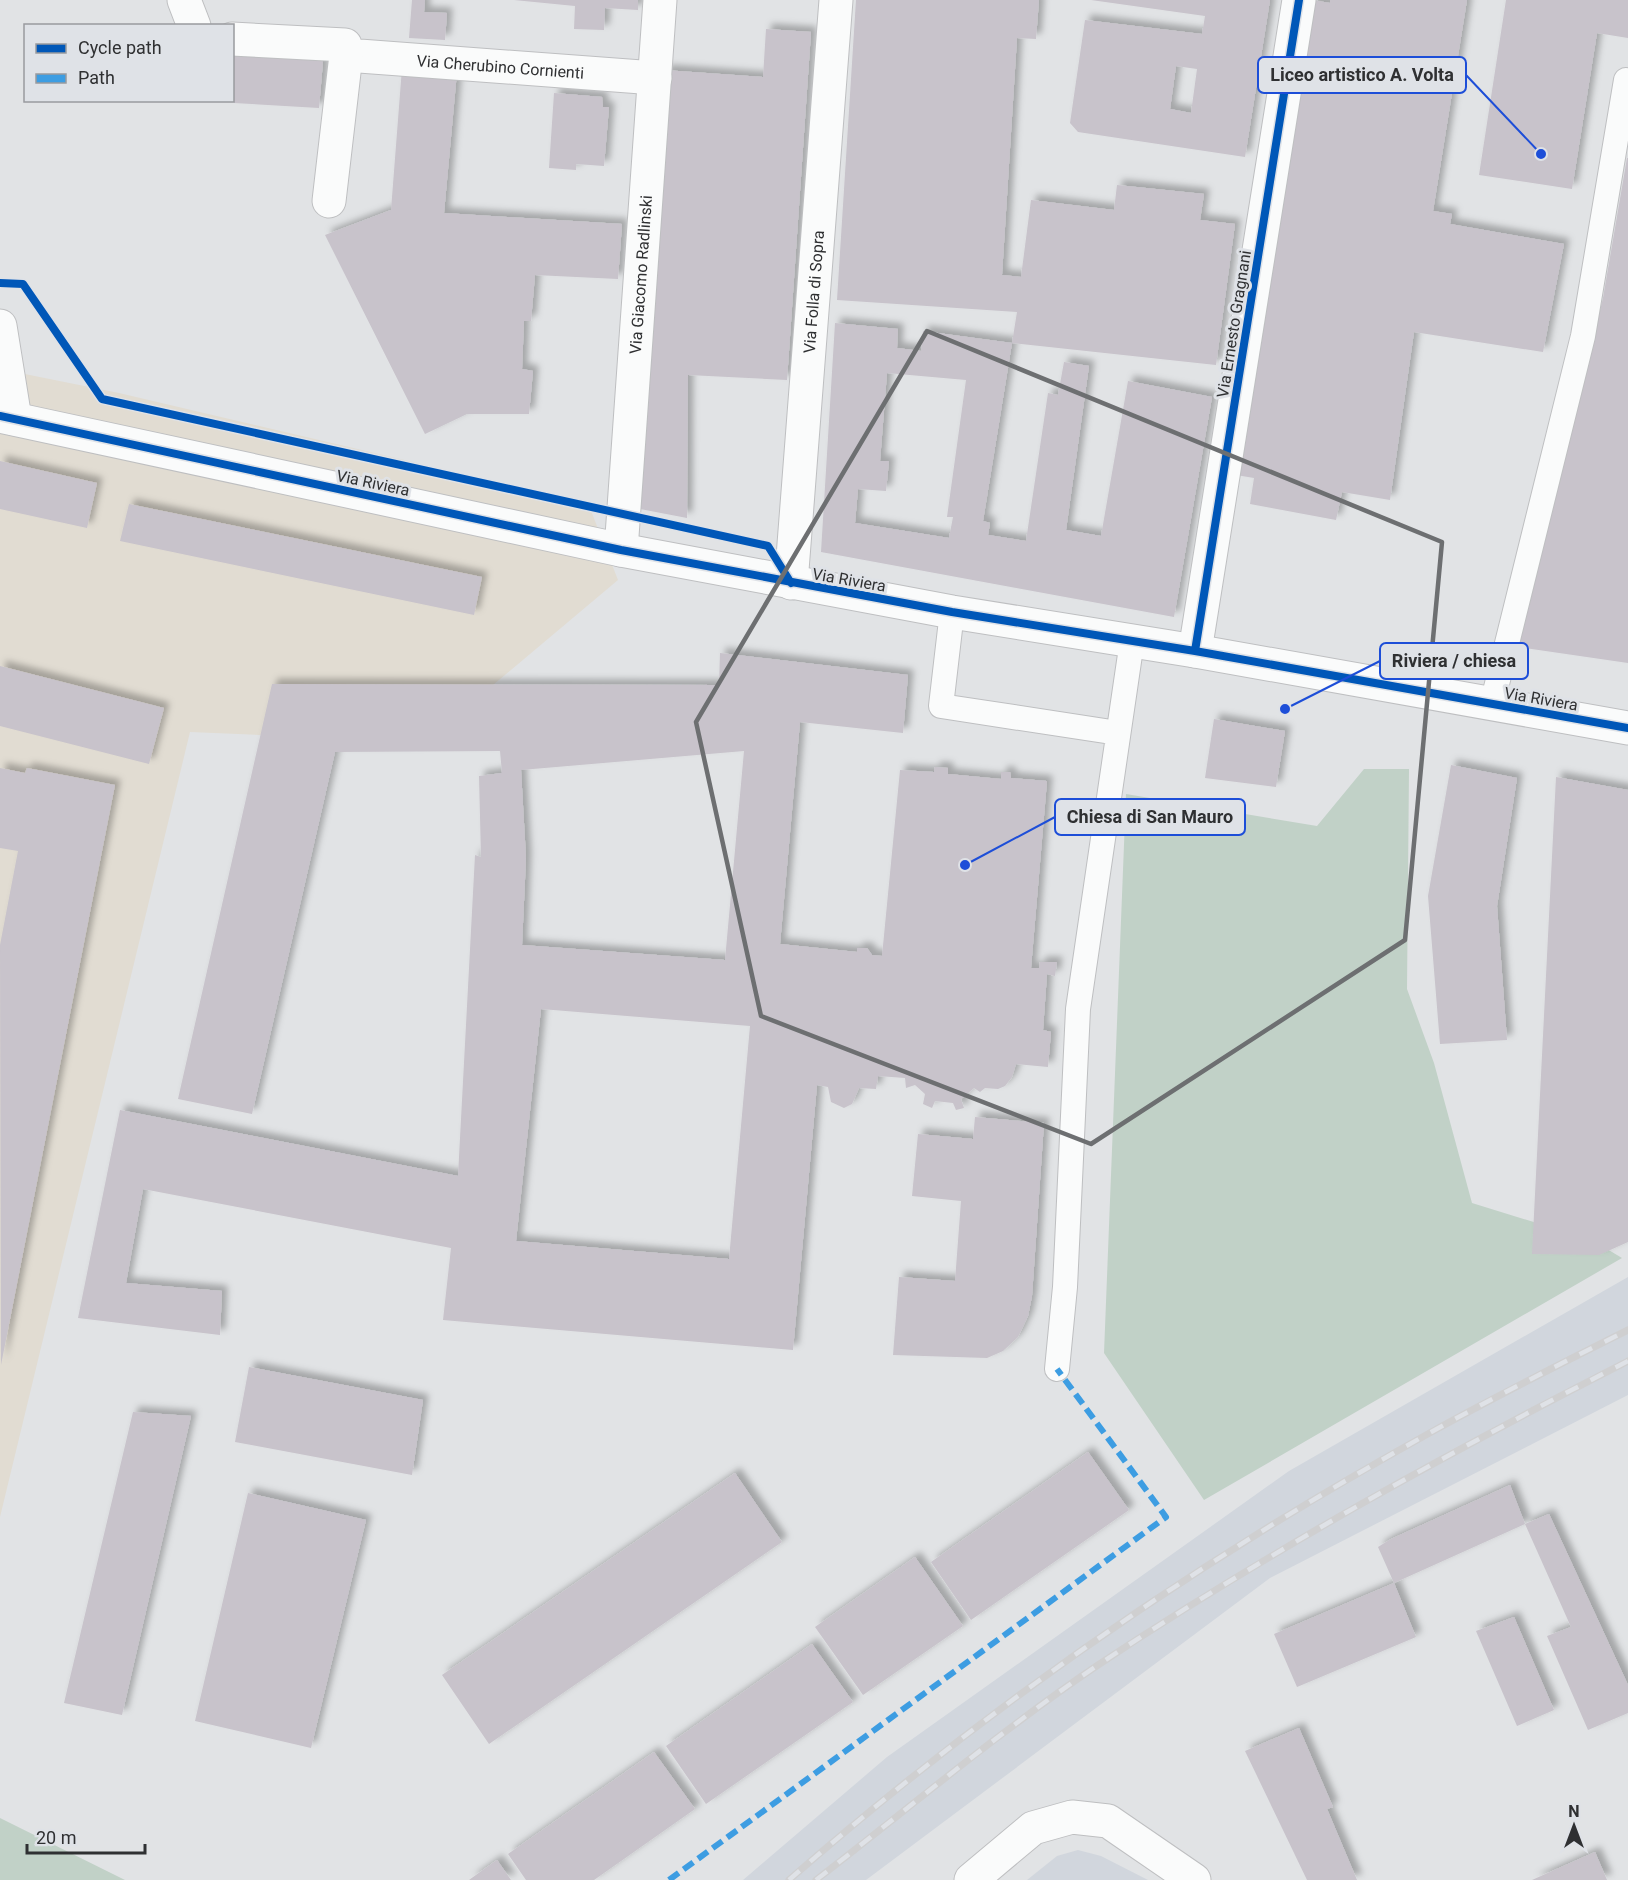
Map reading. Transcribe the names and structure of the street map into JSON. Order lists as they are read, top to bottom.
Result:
{
  "streets": {
    "street": [
      "Via Cherubino Cornienti",
      "Via Giacomo Radlinski",
      "Via Folla di Sopra",
      "Via Ernesto Gragnani",
      "Via Riviera"
    ]
  },
  "crossings": [
    ["Via Cherubino Cornienti", "Via Giacomo Radlinski"],
    ["Via Giacomo Radlinski", "Via Riviera"],
    ["Via Folla di Sopra", "Via Riviera"],
    ["Via Ernesto Gragnani", "Via Riviera"]
  ],
  "places": ["Liceo artistico A. Volta", "Riviera / chiesa", "Chiesa di San Mauro"],
  "legend": ["Cycle path", "Path"],
  "scale_bar": "20 m",
  "north": "top"
}
